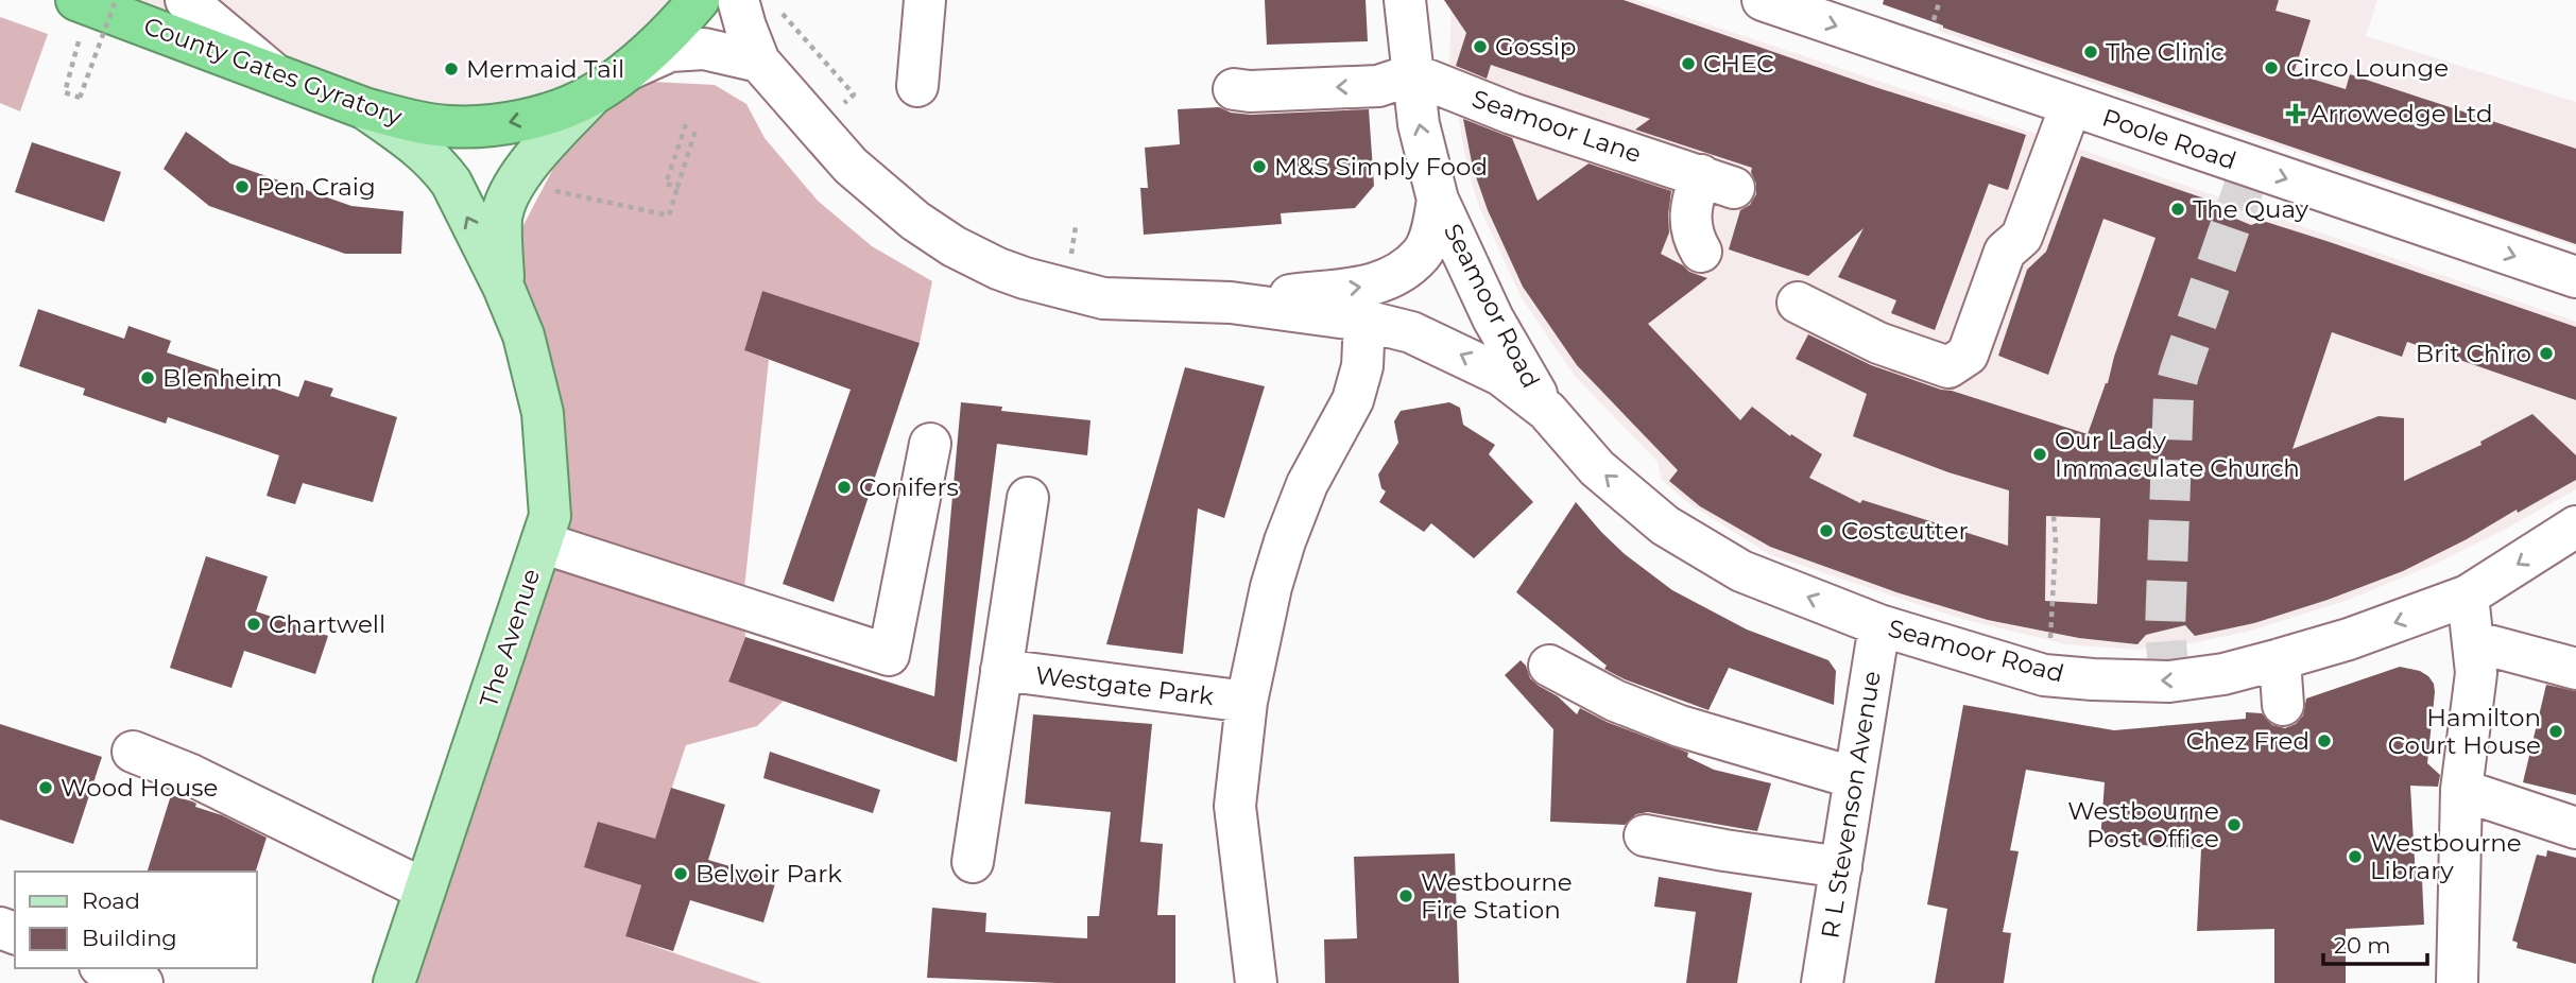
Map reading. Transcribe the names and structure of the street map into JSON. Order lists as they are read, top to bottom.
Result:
{
  "streets": {
    "highway": ["County Gates Gyratory"],
    "main road": ["The Avenue"],
    "street": [
      "Seamoor Lane",
      "Poole Road",
      "Seamoor Road",
      "Westgate Park",
      "R L Stevenson Avenue"
    ]
  },
  "crossings": [
    ["County Gates Gyratory", "The Avenue"],
    ["Seamoor Lane", "Seamoor Road"],
    ["Seamoor Road", "R L Stevenson Avenue"]
  ],
  "one_way": ["Poole Road"],
  "places": {
    "other": [
      "Gossip",
      "The Clinic",
      "CHEC",
      "Circo Lounge",
      "Mermaid Tail",
      "M&S Simply Food",
      "Pen Craig",
      "The Quay",
      "Brit Chiro",
      "Blenheim",
      "Our Lady Immaculate Church",
      "Conifers",
      "Costcutter",
      "Chartwell",
      "Hamilton Court House",
      "Chez Fred",
      "Wood House",
      "Westbourne Post Office",
      "Westbourne Library",
      "Belvoir Park",
      "Westbourne Fire Station"
    ],
    "health": ["Arrowedge Ltd"]
  },
  "legend": ["Road", "Building"],
  "scale_bar": "20 m"
}
